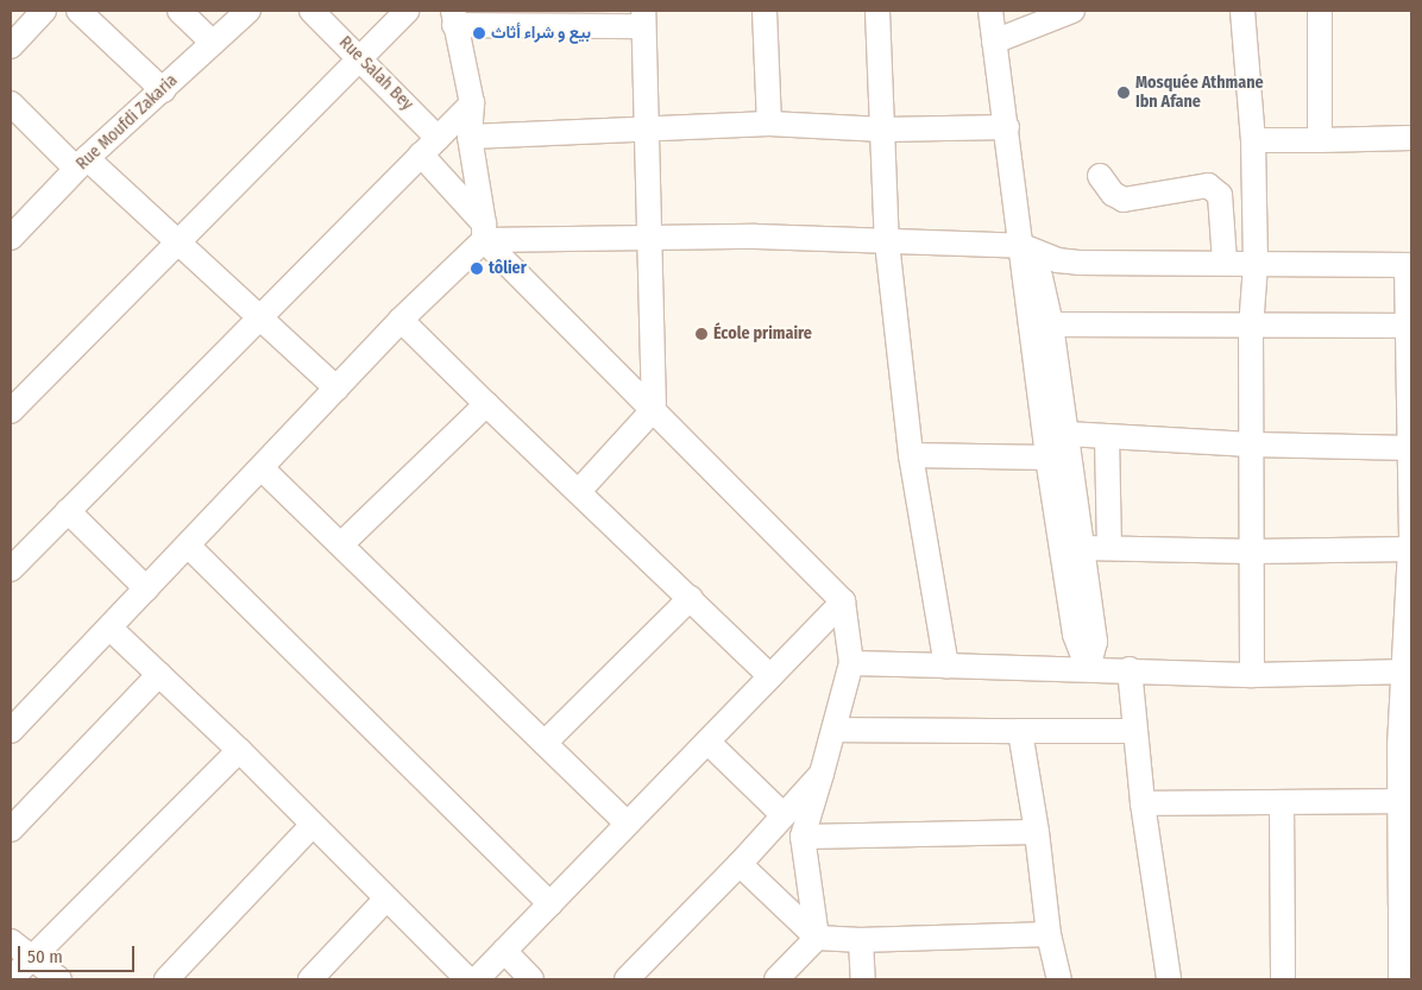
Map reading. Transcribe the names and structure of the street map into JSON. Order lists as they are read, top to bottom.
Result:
{
  "streets": {
    "street": ["Rue Salah Bey", "Rue Moufdi Zakaria"]
  },
  "places": [
    "بيع و شراء أثاث",
    "Mosquée Athmane Ibn Afane",
    "tôlier",
    "École primaire"
  ],
  "scale_bar": "50 m"
}
